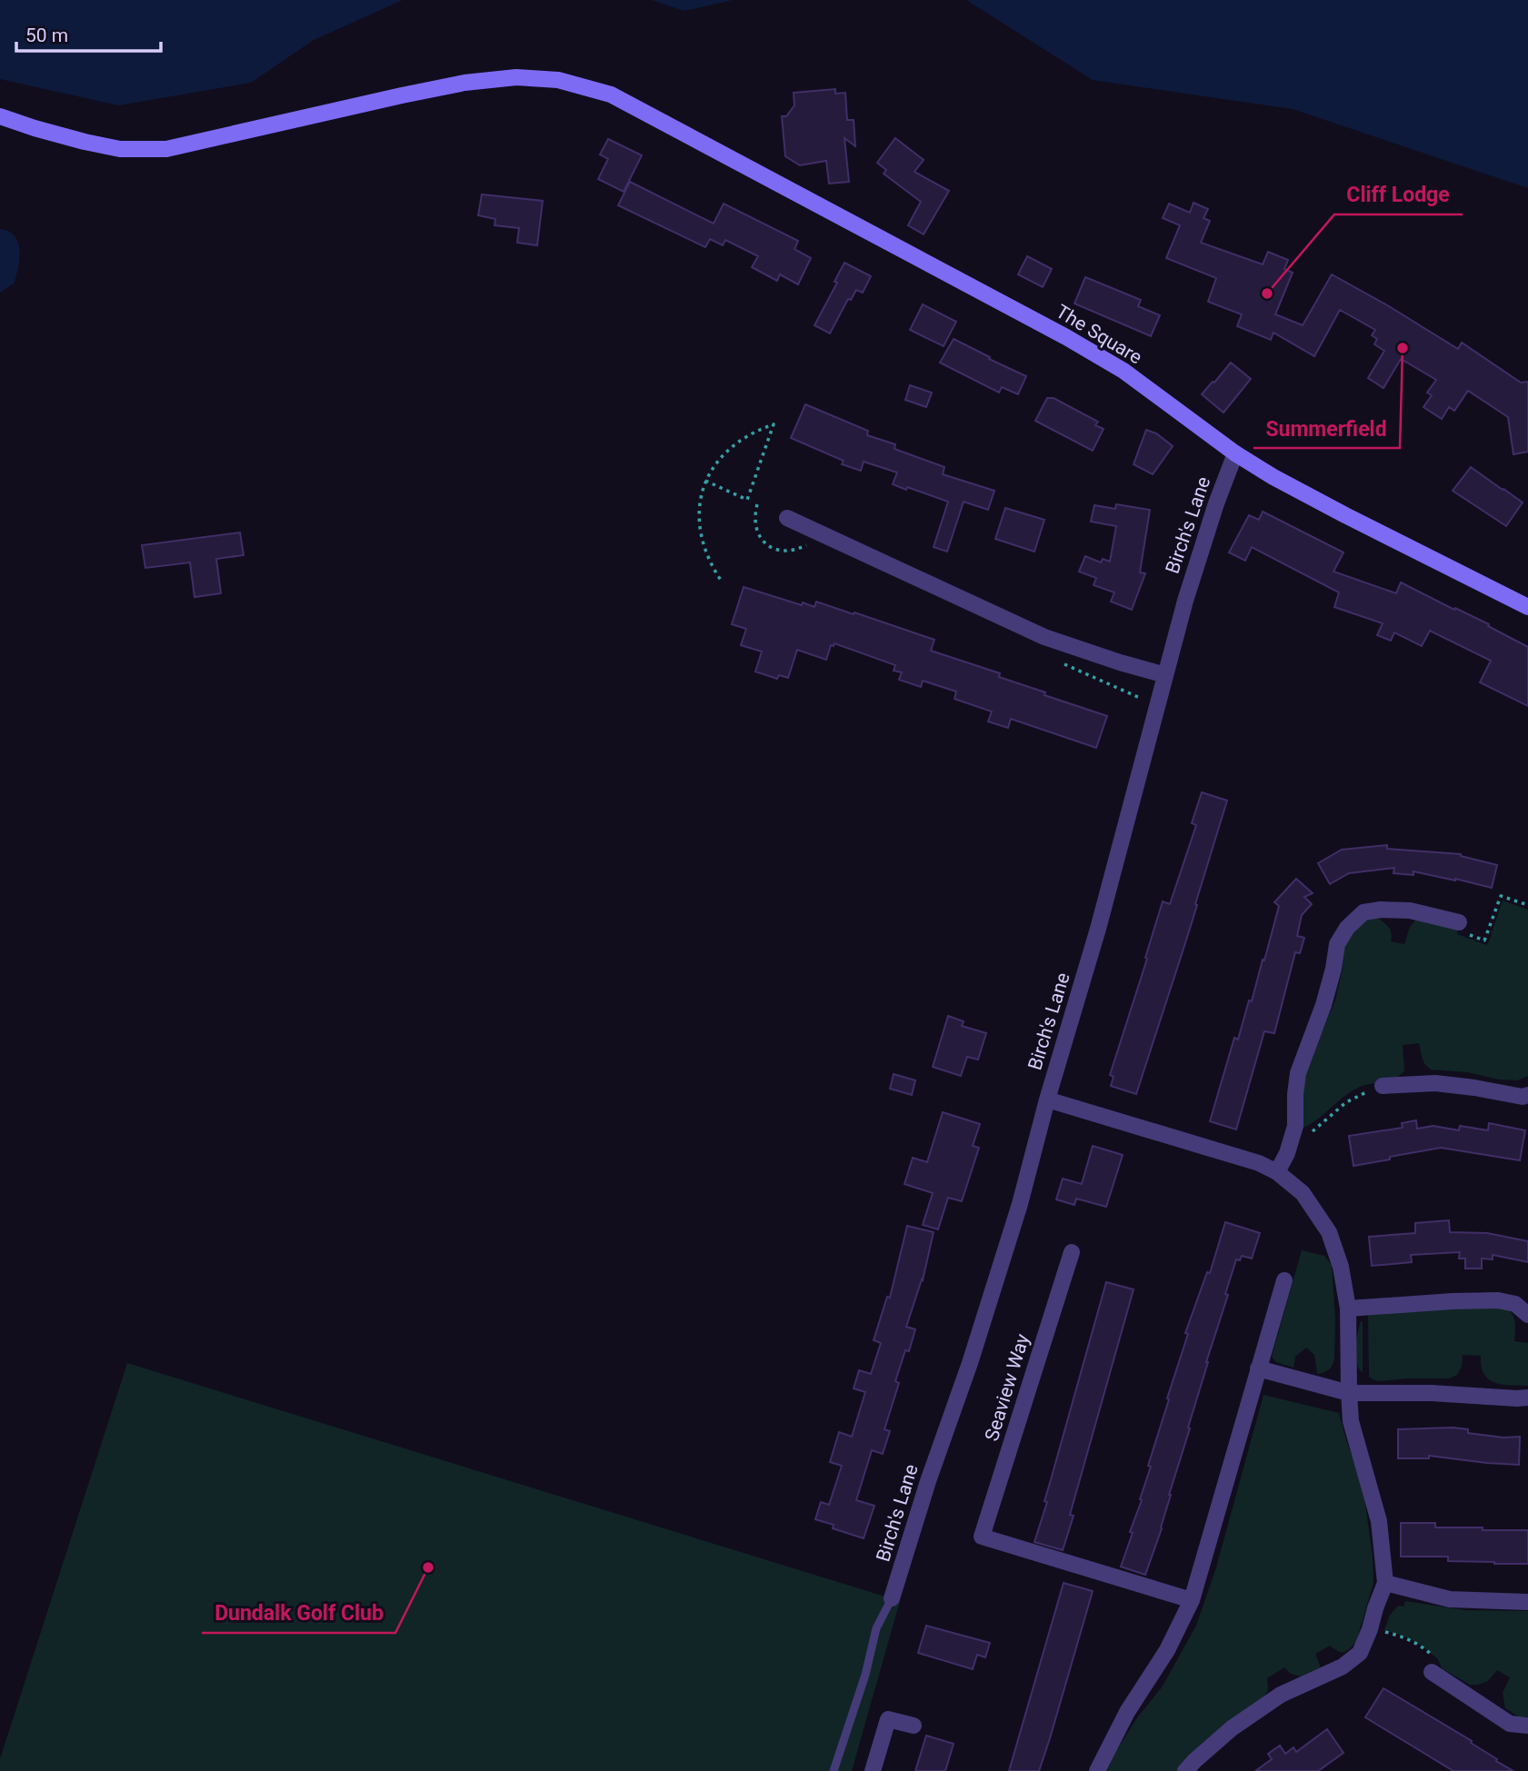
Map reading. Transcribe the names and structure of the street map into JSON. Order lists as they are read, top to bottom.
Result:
{
  "streets": {
    "main road": ["The Square"],
    "street": ["Birch's Lane", "Seaview Way"]
  },
  "crossings": [
    ["The Square", "Birch's Lane"]
  ],
  "places": ["Cliff Lodge", "Summerfield", "Dundalk Golf Club"],
  "scale_bar": "50 m"
}
